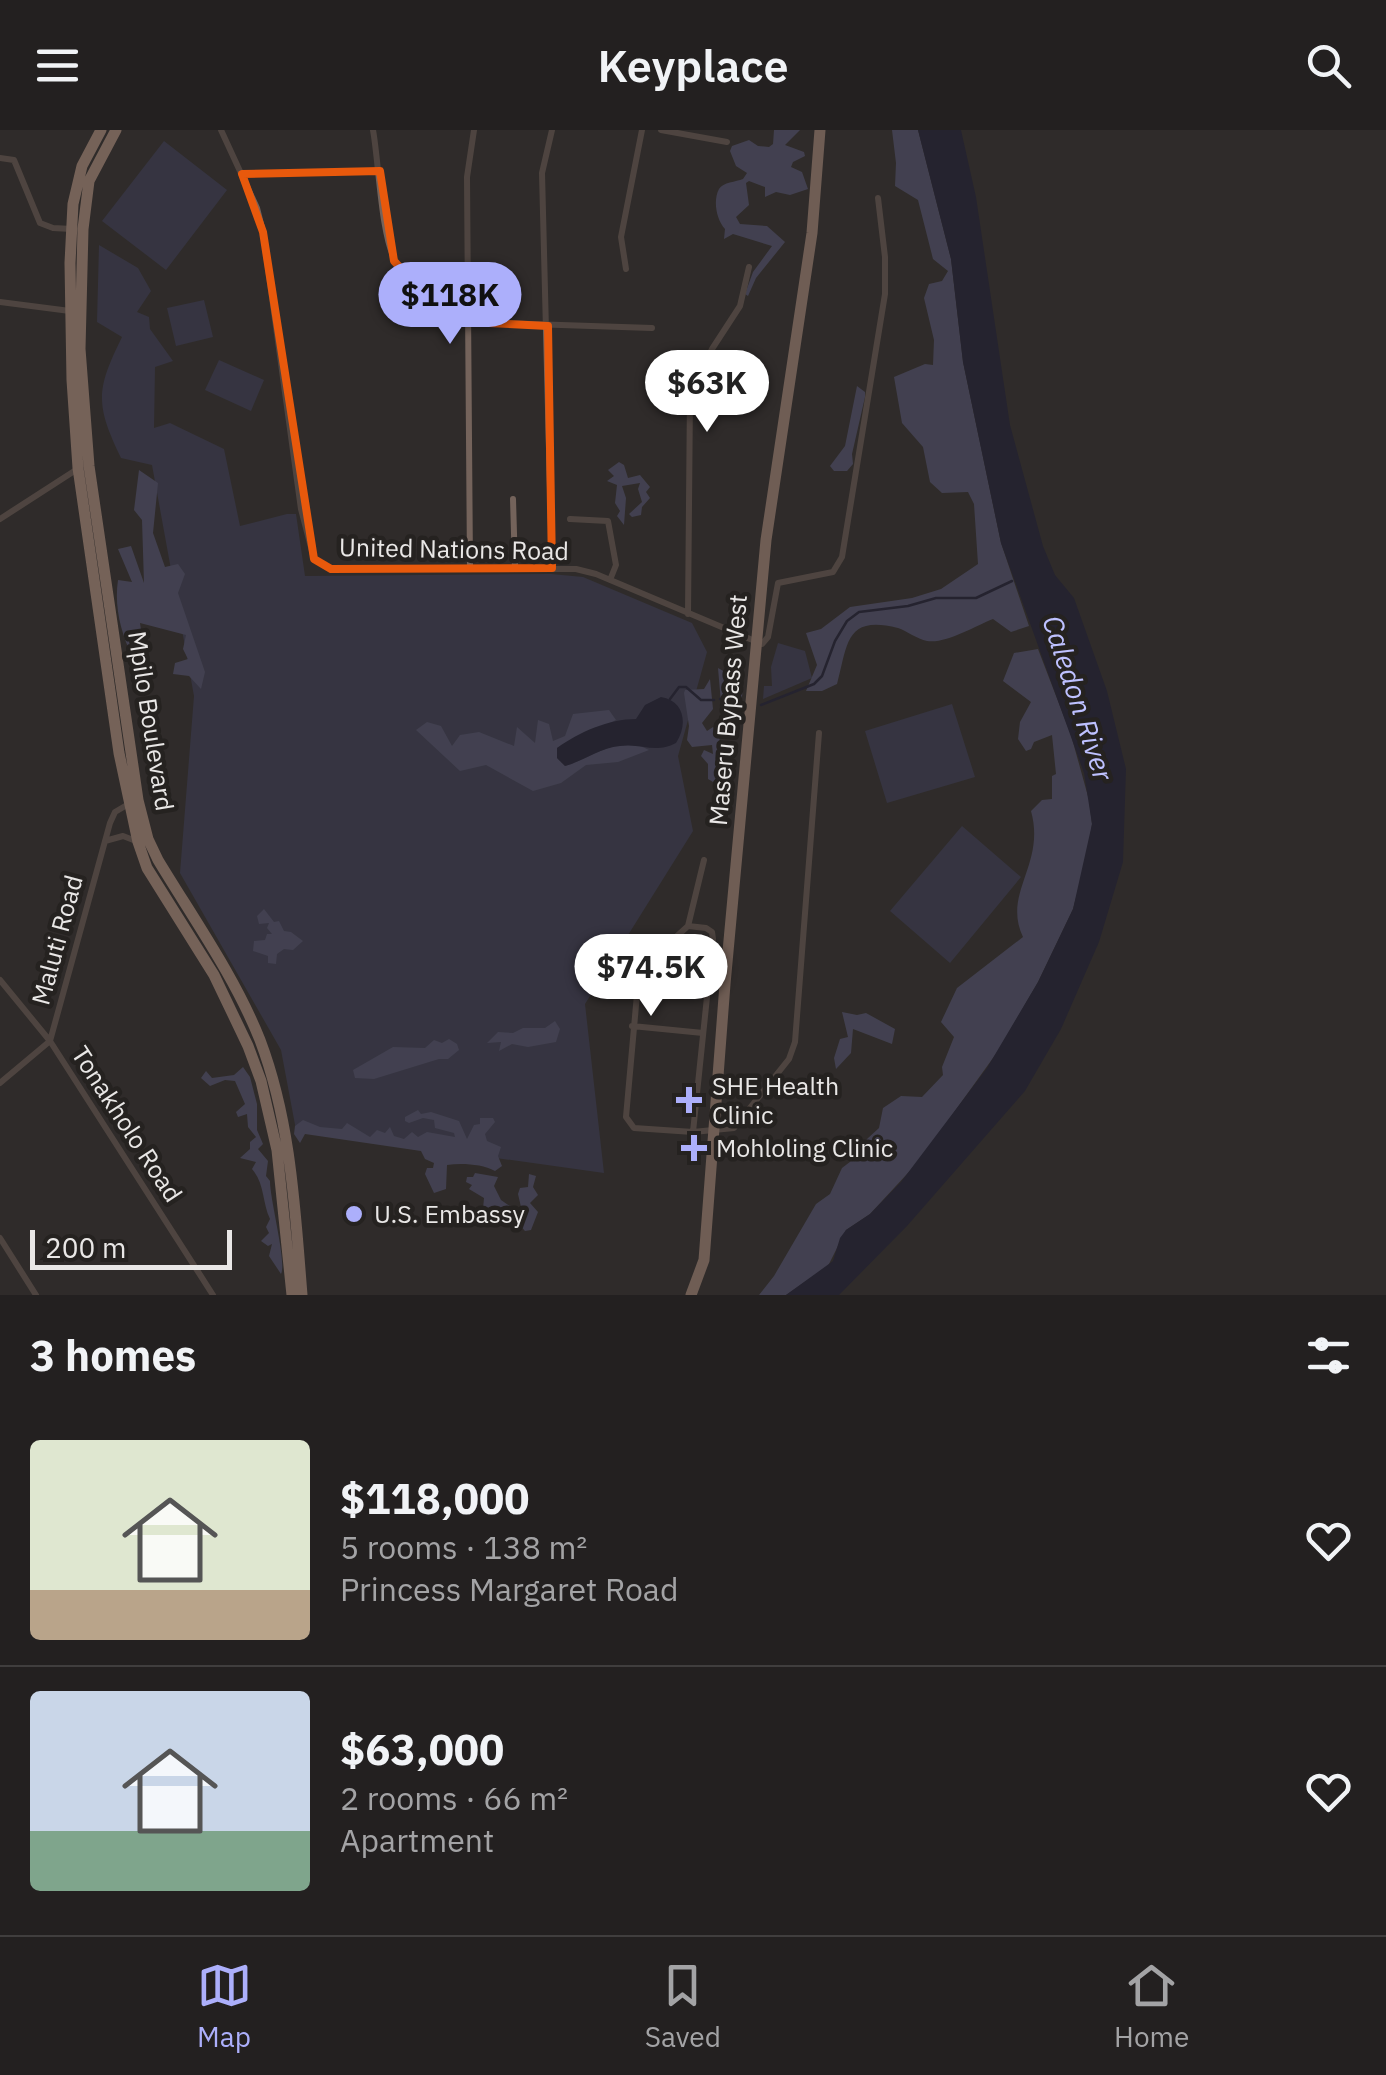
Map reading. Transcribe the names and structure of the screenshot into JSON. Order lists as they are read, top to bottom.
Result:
{
  "streets": {
    "highway": ["Mpilo Boulevard"],
    "main road": ["Maseru Bypass West"],
    "street": ["United Nations Road", "Maluti Road", "Tonakholo Road"]
  },
  "crossings": [
    ["United Nations Road", "Maseru Bypass West"],
    ["Mpilo Boulevard", "Maluti Road"],
    ["Maluti Road", "Tonakholo Road"]
  ],
  "water": ["Caledon River"],
  "places": {
    "health": ["SHE Health Clinic", "Mohloling Clinic"],
    "other": ["U.S. Embassy"]
  },
  "scale_bar": "200 m",
  "page": {
    "header": "Keyplace",
    "price": ["$118K", "$63K", "$74.5K"],
    "scale": "200 m",
    "heading": "3 homes",
    "list": [
      {
        "name": "$118,000",
        "note": "5 rooms · 138 m² · Princess Margaret Road"
      },
      {
        "name": "$63,000",
        "note": "2 rooms · 66 m² · Apartment"
      }
    ],
    "tabs": ["Map", "Saved", "Home"]
  }
}
